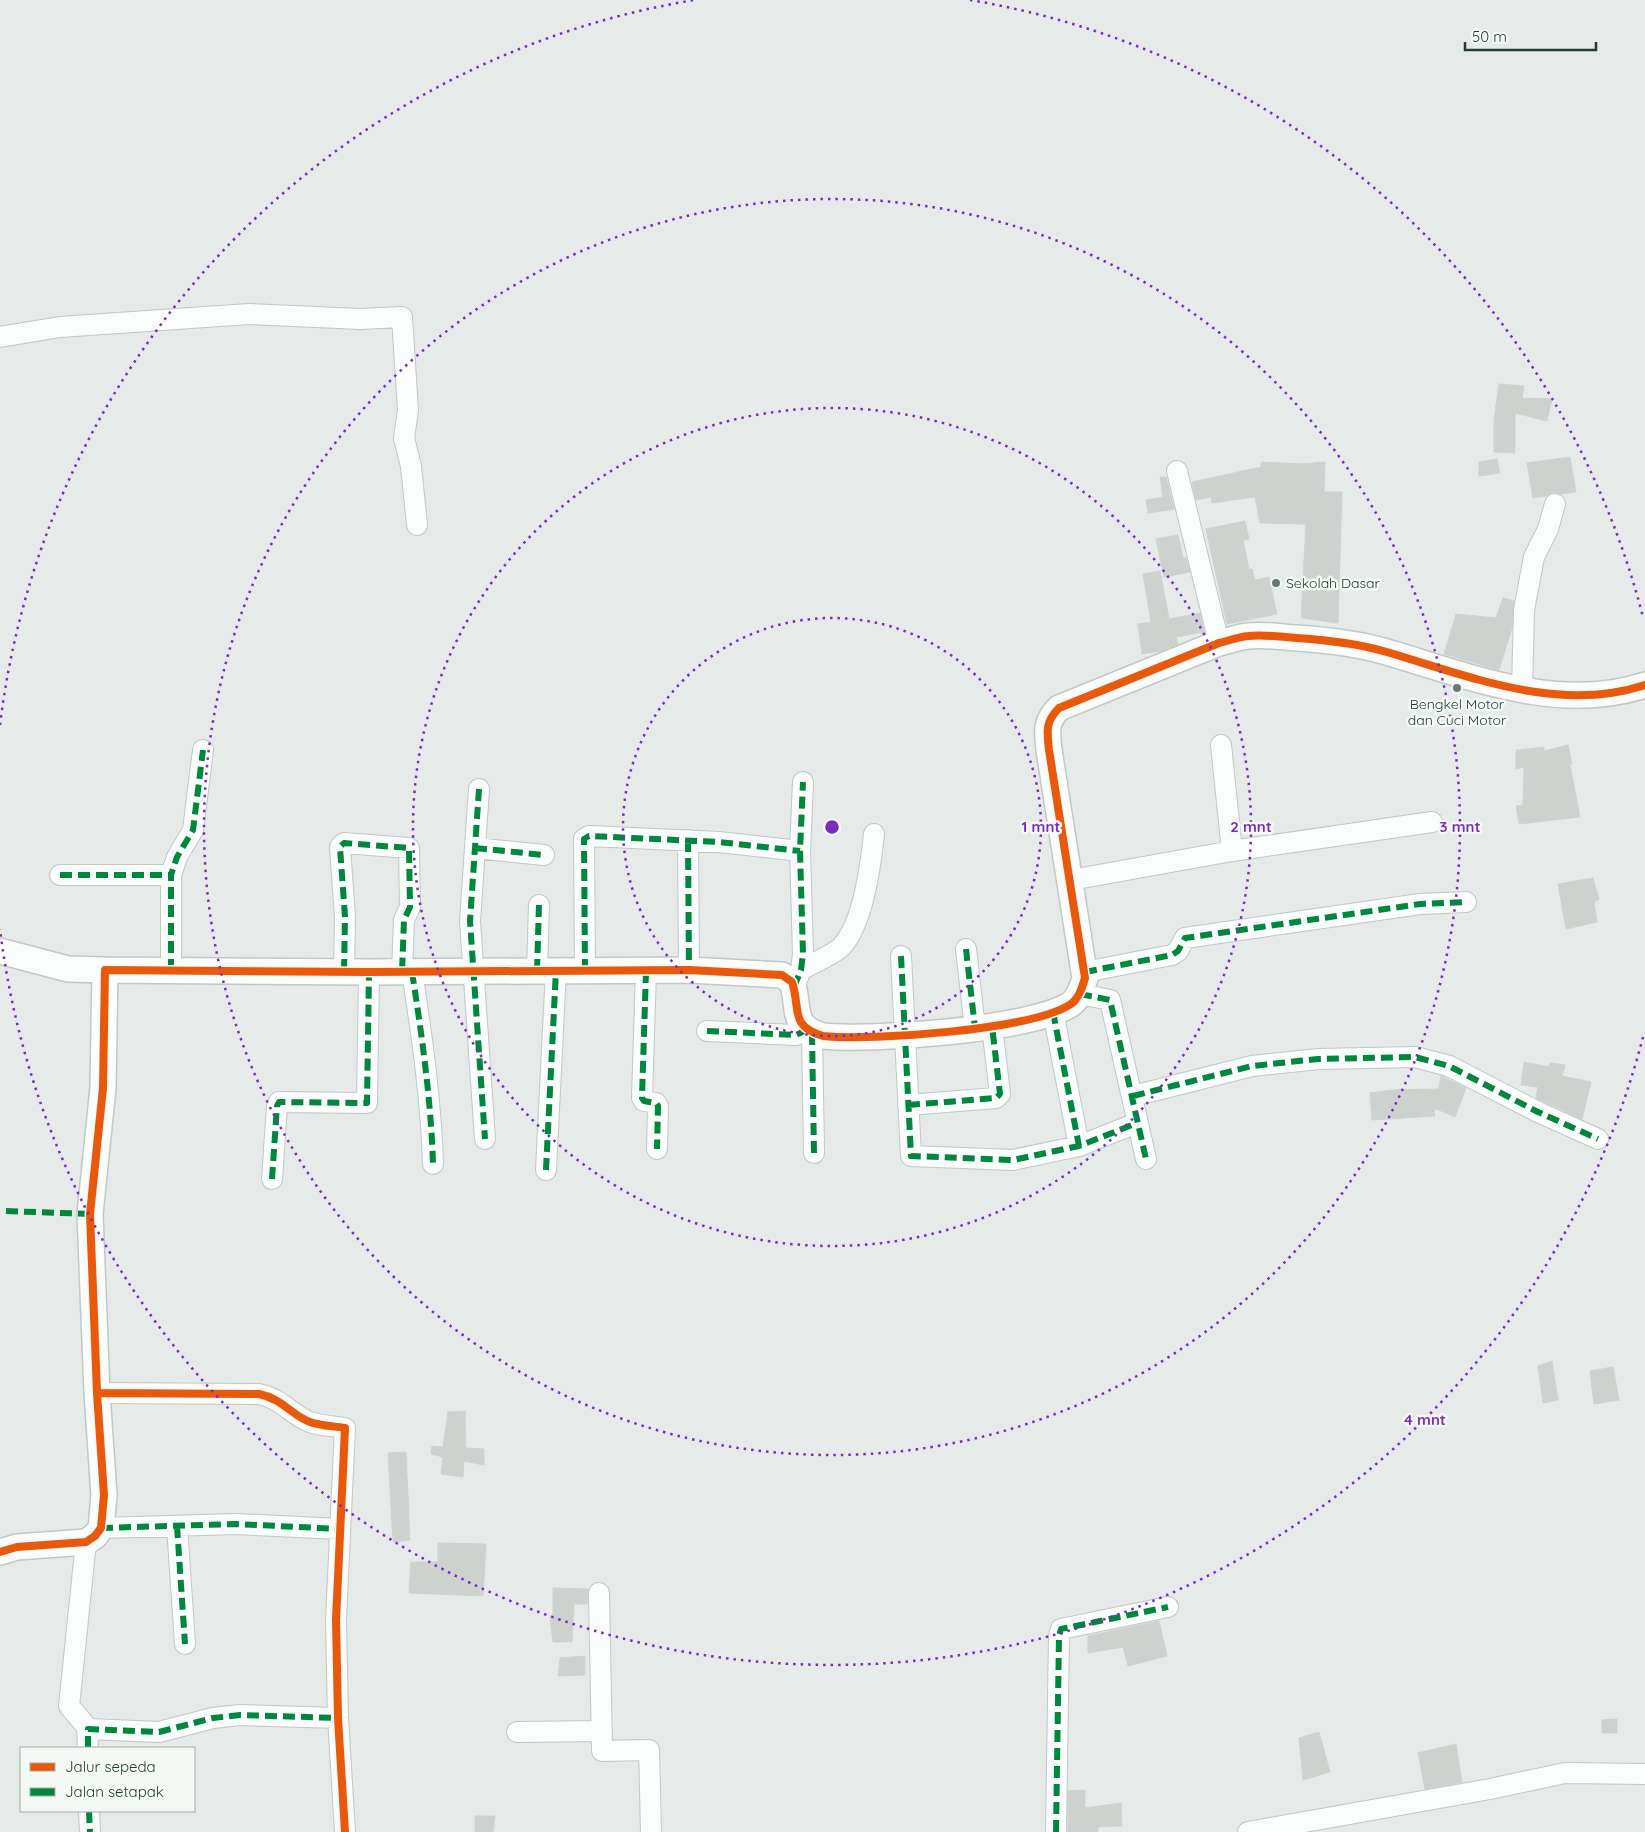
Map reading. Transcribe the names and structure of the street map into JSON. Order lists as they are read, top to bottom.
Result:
{
  "places": ["Sekolah Dasar", "Bengkel Motor dan Cuci Motor"],
  "legend": ["Jalur sepeda", "Jalan setapak"],
  "scale_bar": "50 m",
  "rings": [
    "1 mnt",
    "2 mnt",
    "3 mnt",
    "4 mnt"
  ]
}
